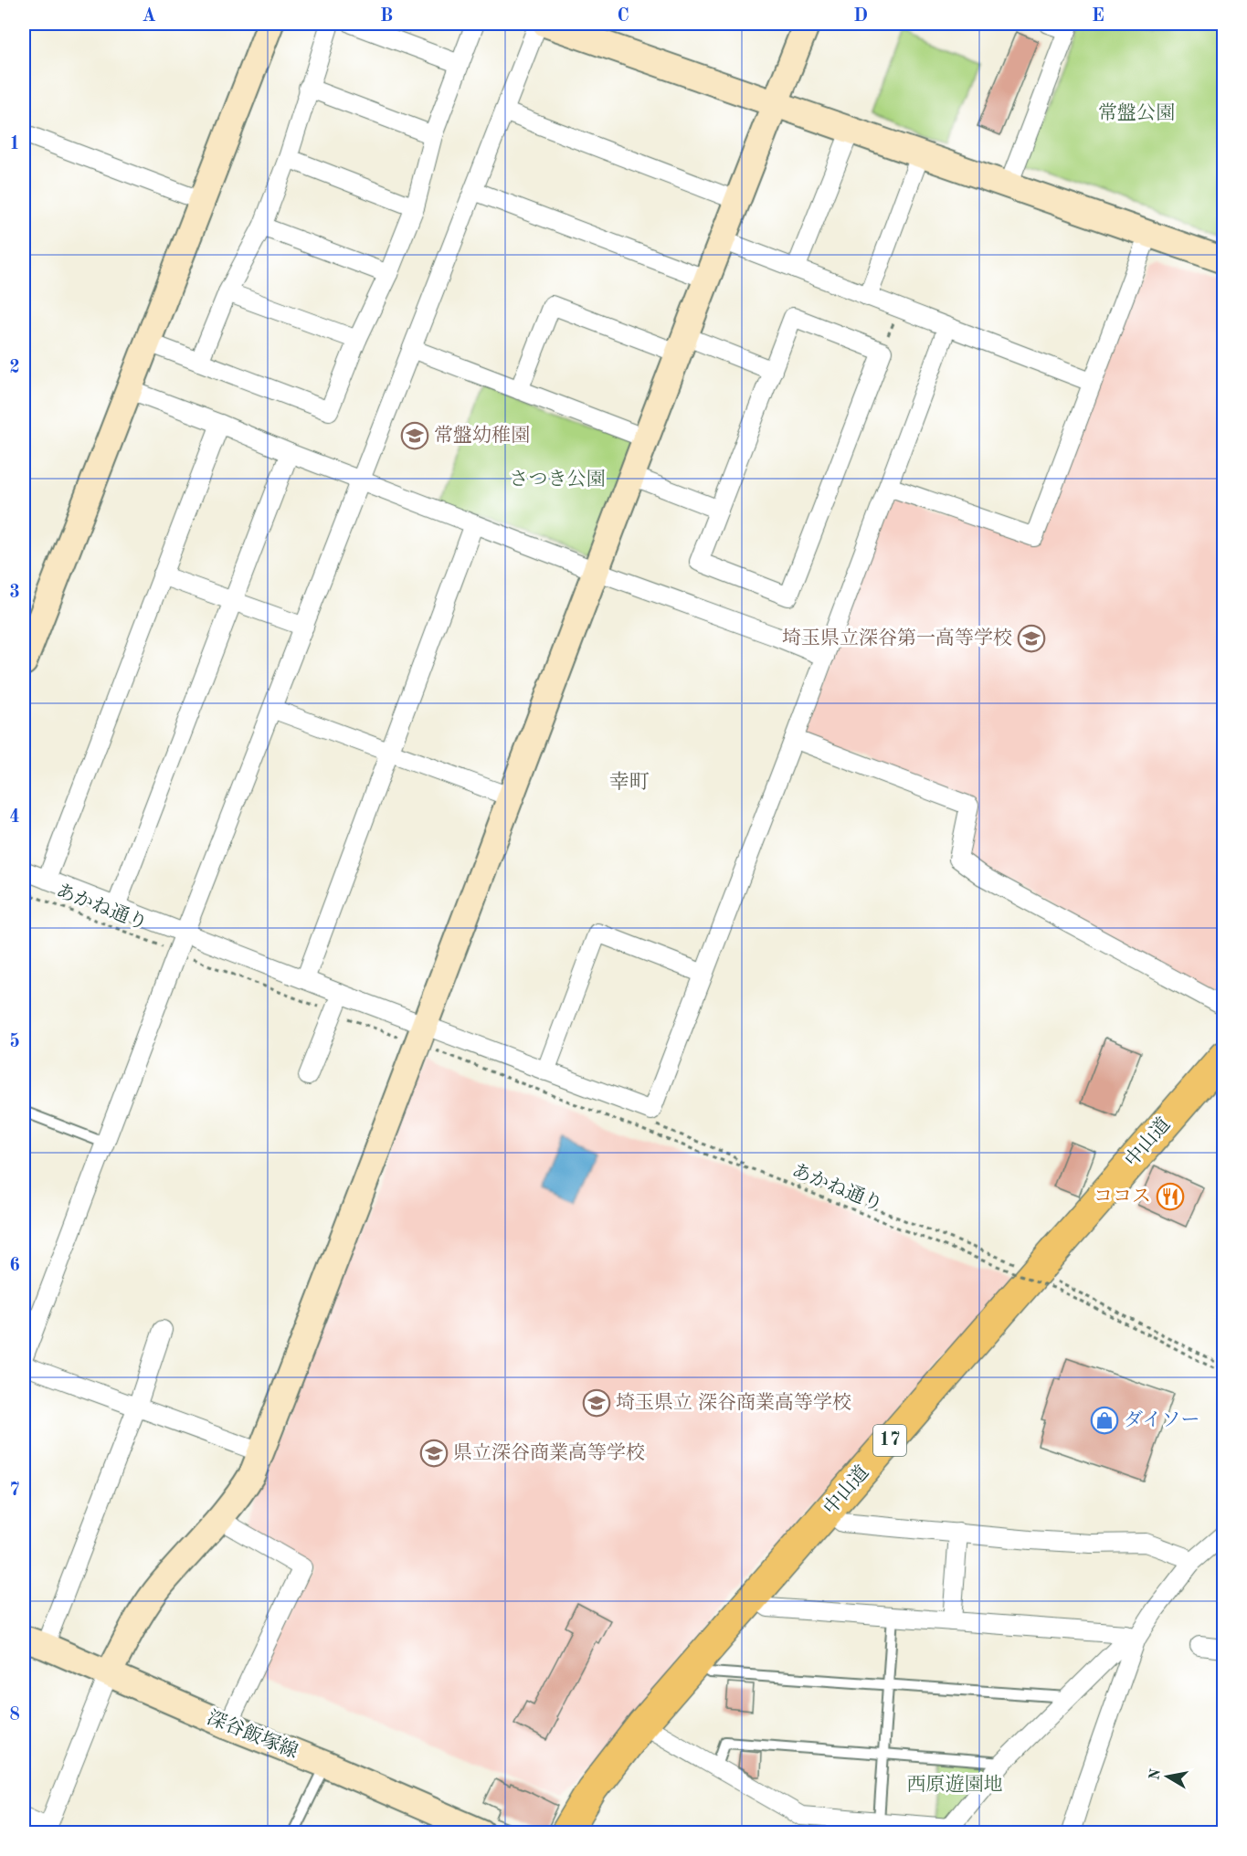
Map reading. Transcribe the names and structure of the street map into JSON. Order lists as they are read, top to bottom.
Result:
{
  "streets": {
    "highway": ["中山道", "17"],
    "street": ["深谷飯塚線"],
    "path": ["あかね通り"]
  },
  "districts": ["幸町"],
  "parks": ["常盤公園", "さつき公園", "西原遊園地"],
  "places": {
    "school or university": [
      "常盤幼稚園",
      "埼玉県立深谷第一高等学校",
      "埼玉県立 深谷商業高等学校",
      "県立深谷商業高等学校"
    ],
    "restaurant": ["ココス"],
    "shop": ["ダイソー"]
  },
  "north": "left",
  "grid": {
    "columns": [
      "A",
      "B",
      "C",
      "D",
      "E"
    ],
    "rows": [
      "1",
      "2",
      "3",
      "4",
      "5",
      "6",
      "7",
      "8"
    ]
  }
}
